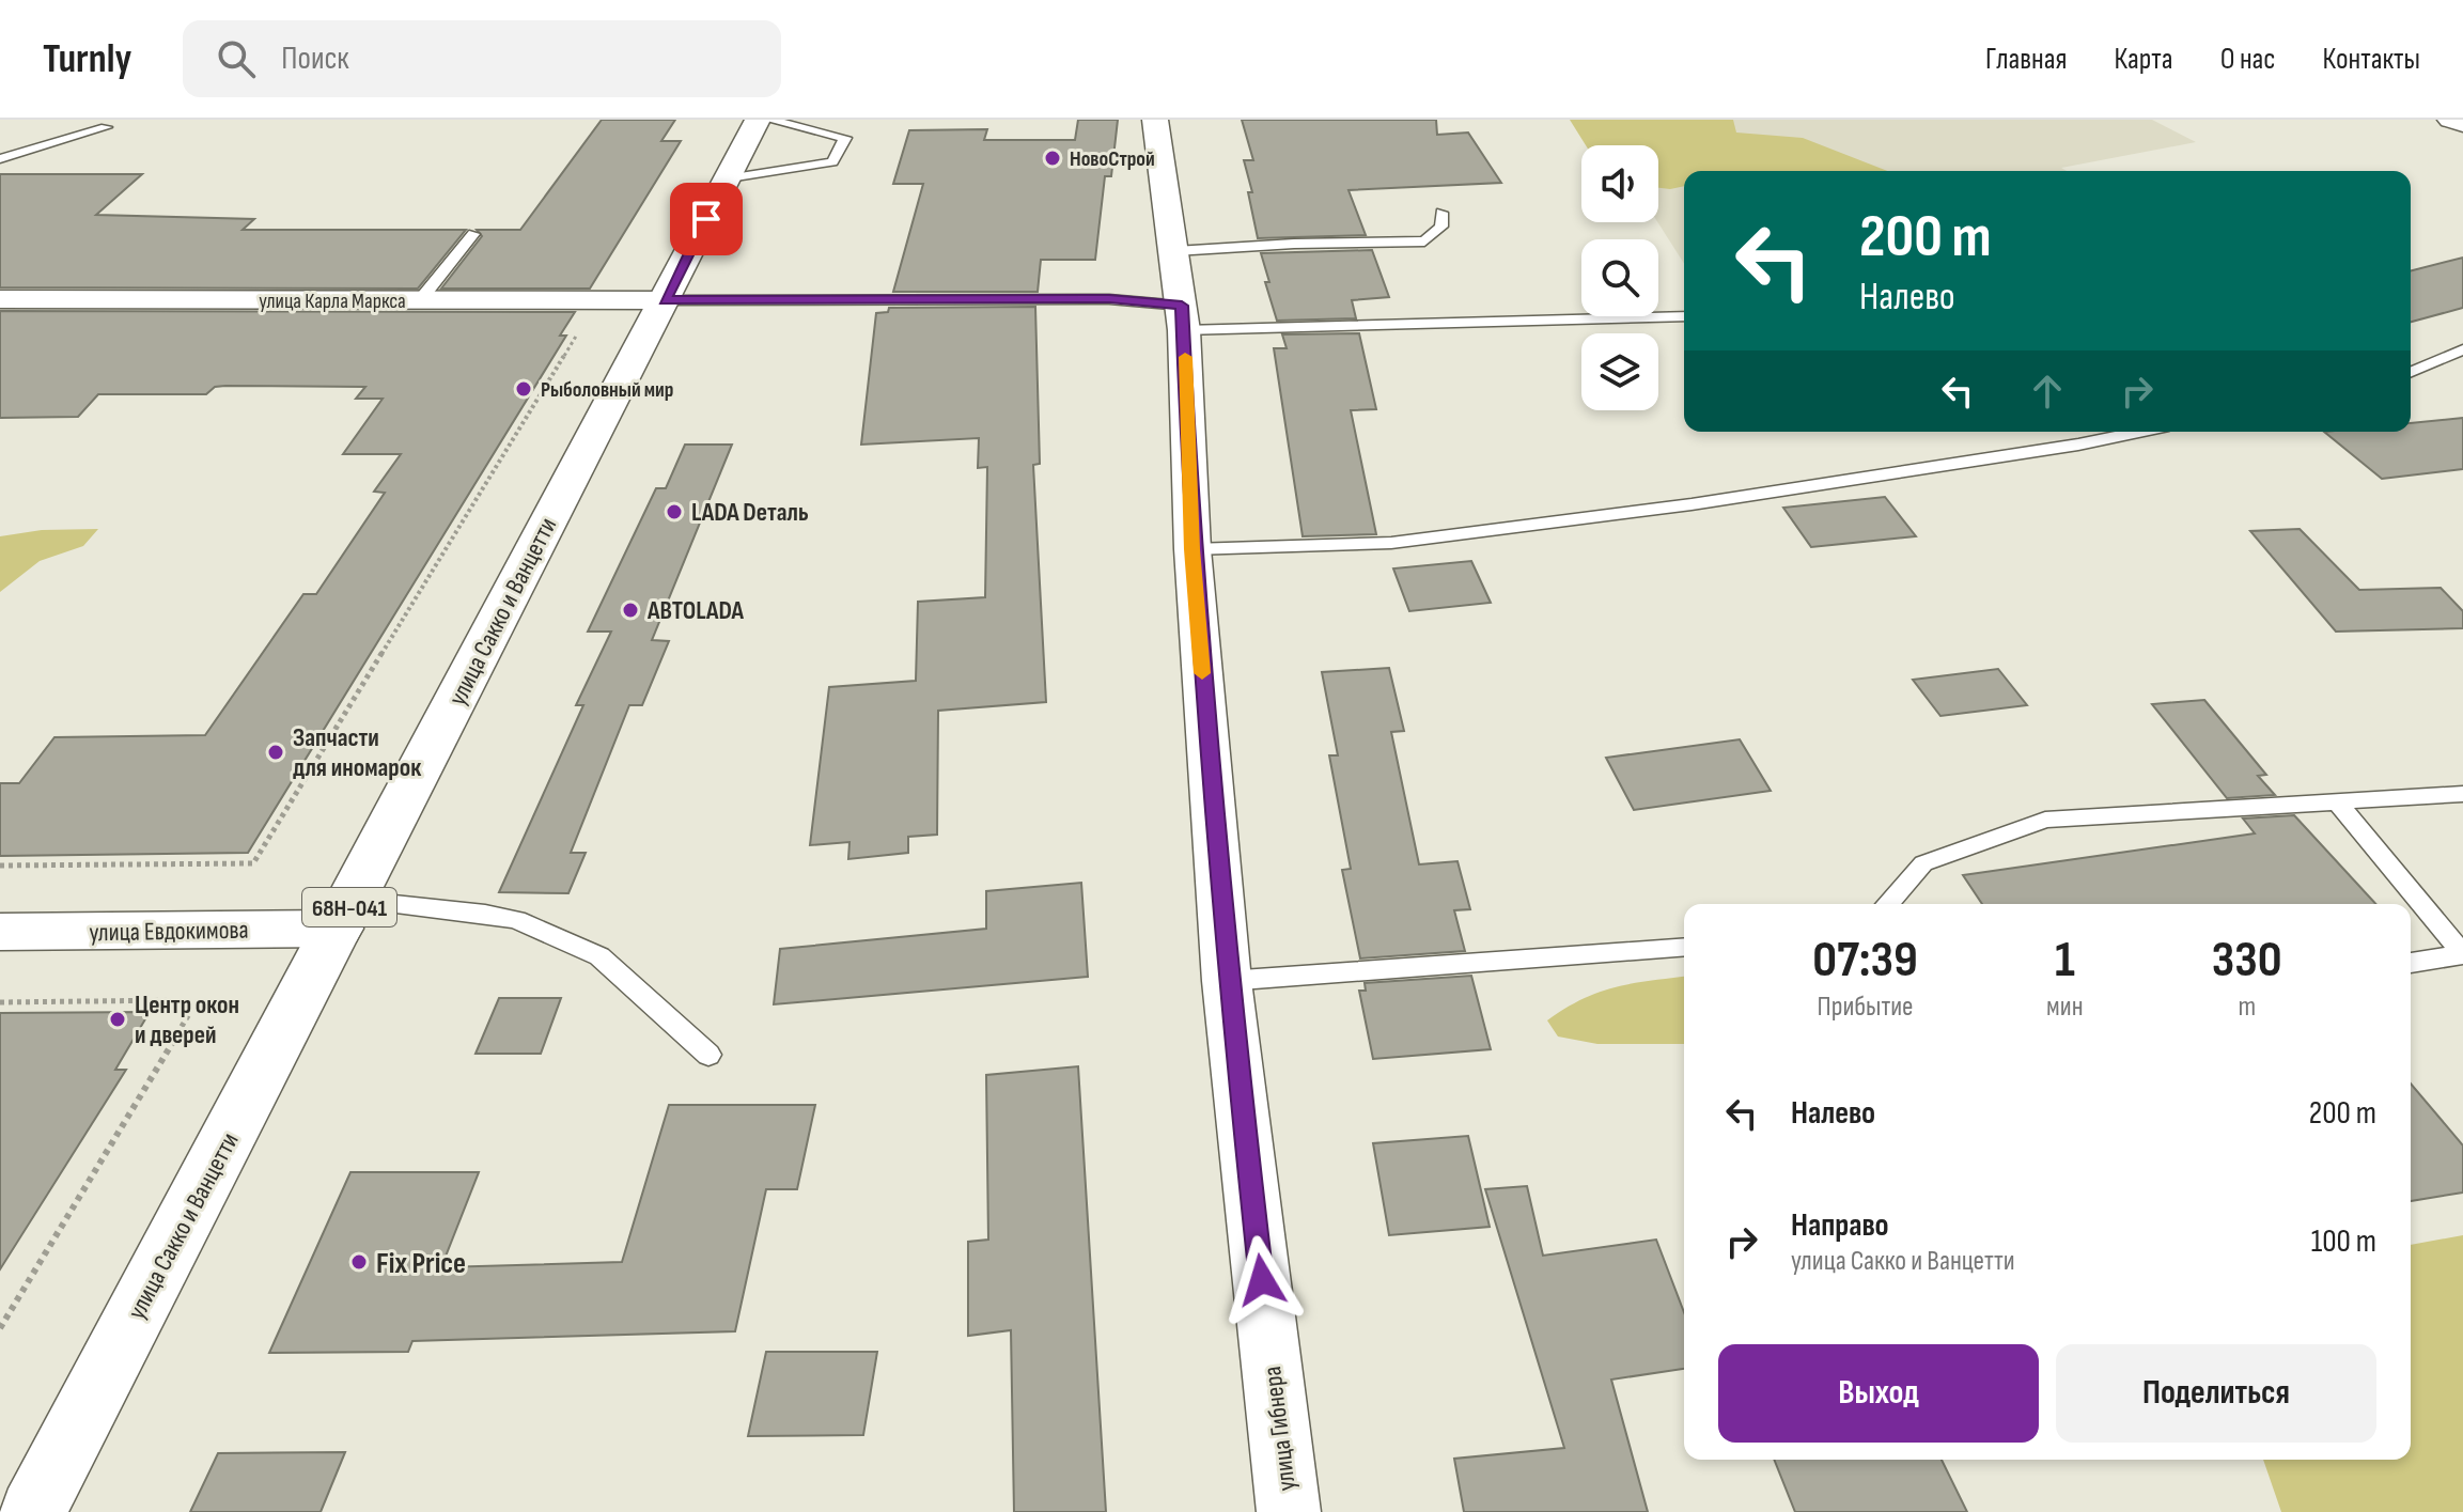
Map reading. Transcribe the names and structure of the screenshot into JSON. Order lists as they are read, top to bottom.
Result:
{
  "streets": {
    "main road": ["улица Сакко и Ванцетти", "68Н-041"],
    "street": ["улица Карла Маркса", "улица Евдокимова", "улица Гибнера"]
  },
  "crossings": [
    ["улица Карла Маркса", "улица Сакко и Ванцетти"],
    ["улица Сакко и Ванцетти", "улица Евдокимова"]
  ],
  "places": [
    "НовоСтрой",
    "Рыболовный мир",
    "LADA Dеталь",
    "АВТОLADA",
    "Запчасти для иномарок",
    "Центр окон и дверей",
    "Fix Price"
  ],
  "page": {
    "header": "Turnly",
    "search": "Поиск",
    "nav": [
      "Главная",
      "Карта",
      "О нас",
      "Контакты"
    ],
    "turn": ["200 m", "Налево"],
    "eta": [
      "07:39",
      "Прибытие",
      "1",
      "мин",
      "330",
      "m"
    ],
    "list": [
      {
        "name": "Налево",
        "value": "200 m"
      },
      {
        "name": "Направо",
        "note": "улица Сакко и Ванцетти",
        "value": "100 m"
      }
    ],
    "buttons": ["Выход", "Поделиться"]
  }
}
